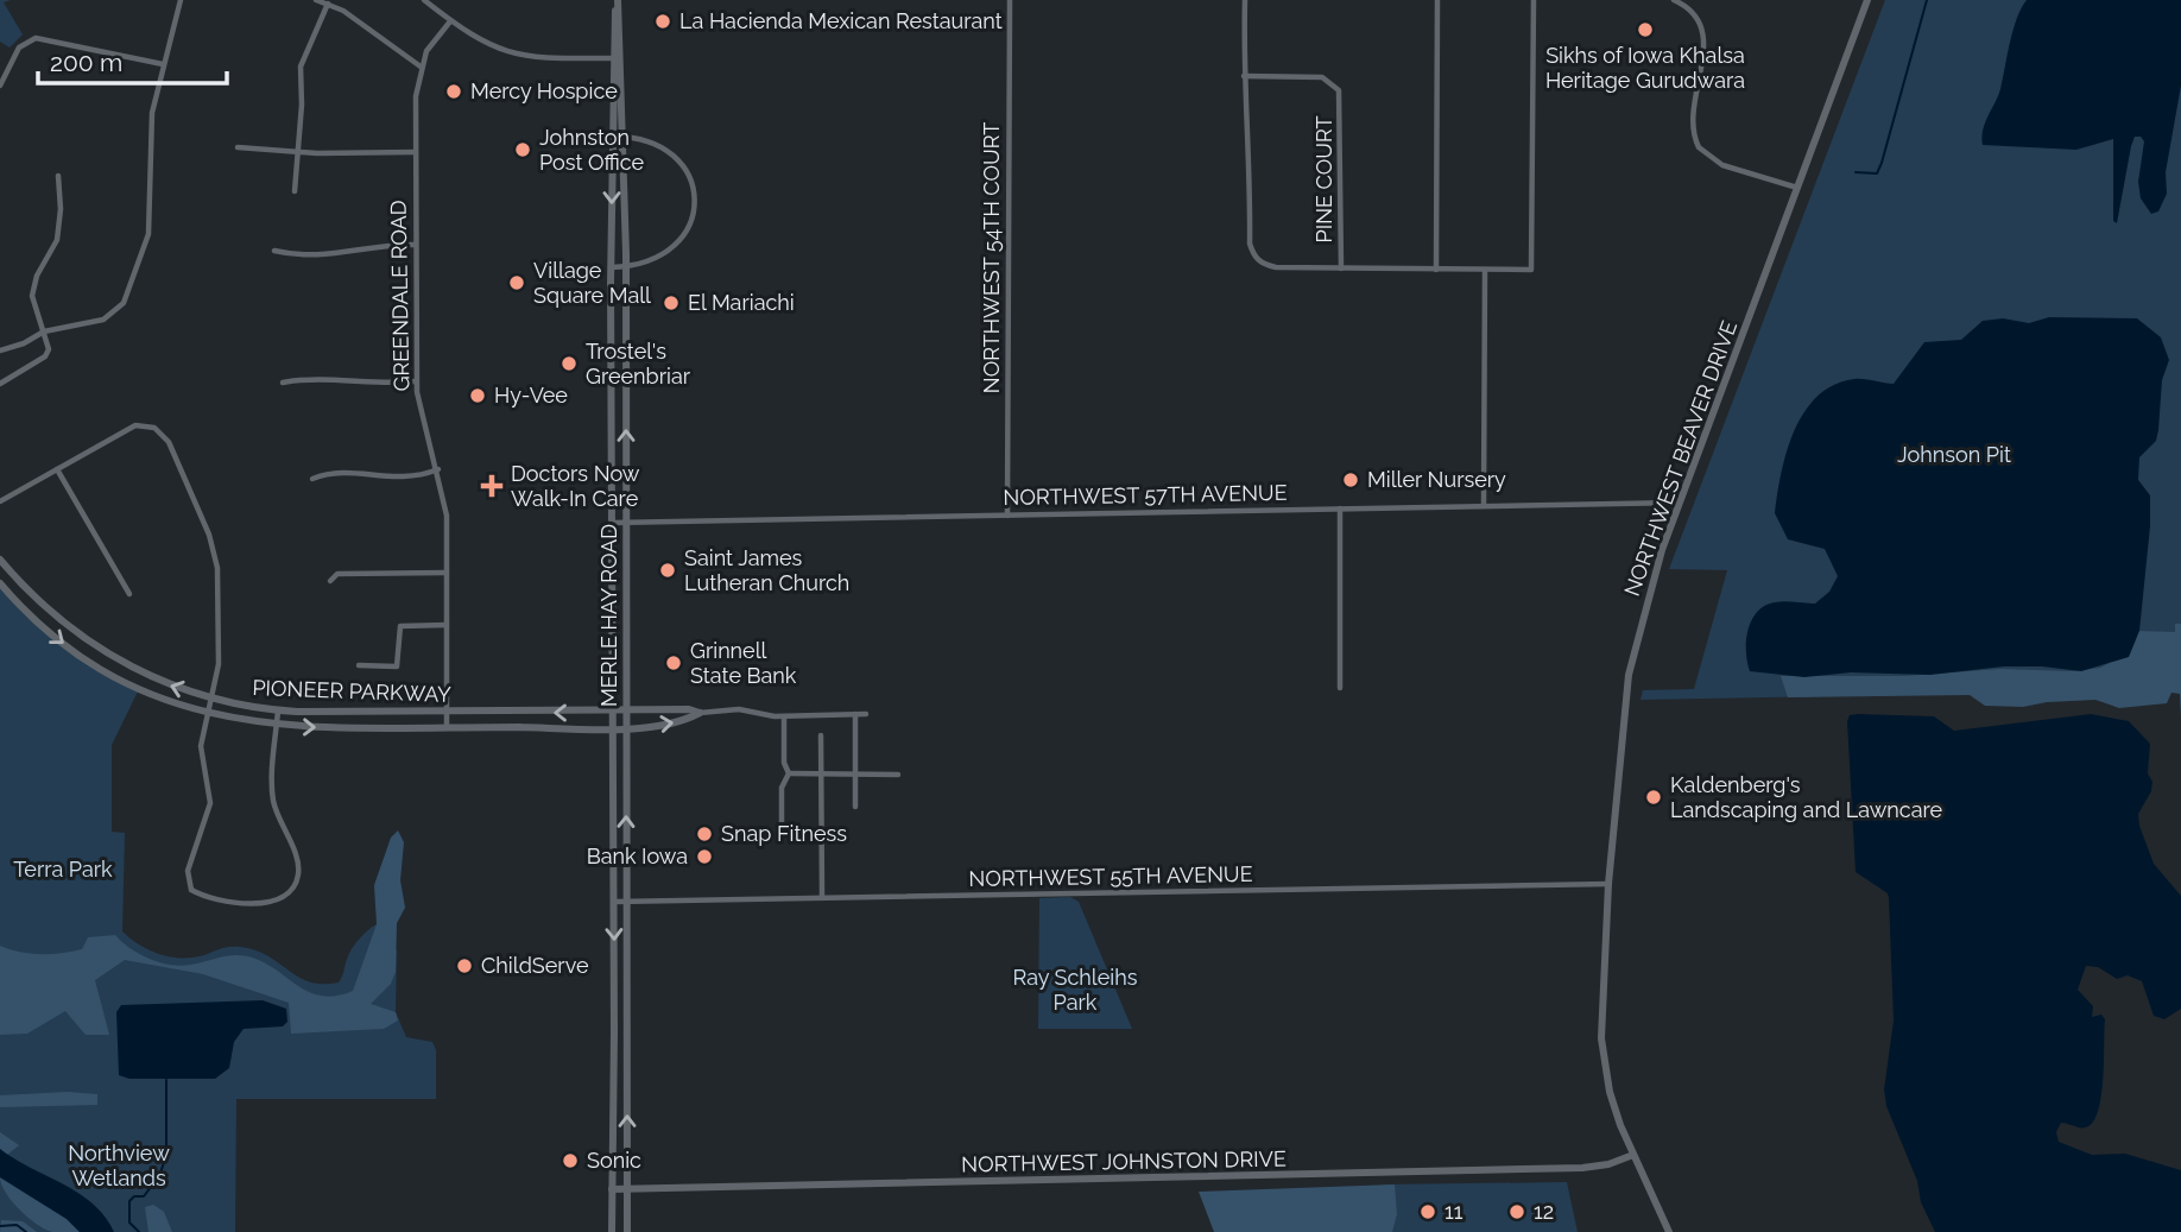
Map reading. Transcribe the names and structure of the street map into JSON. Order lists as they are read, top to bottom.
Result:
{
  "streets": {
    "main road": [
      "NORTHWEST BEAVER DRIVE",
      "MERLE HAY ROAD",
      "PIONEER PARKWAY",
      "NORTHWEST JOHNSTON DRIVE"
    ],
    "street": [
      "PINE COURT",
      "NORTHWEST 54TH COURT",
      "GREENDALE ROAD",
      "NORTHWEST 57TH AVENUE",
      "NORTHWEST 55TH AVENUE"
    ]
  },
  "crossings": [
    ["NORTHWEST 54TH COURT", "NORTHWEST 57TH AVENUE"],
    ["GREENDALE ROAD", "PIONEER PARKWAY"],
    ["NORTHWEST BEAVER DRIVE", "NORTHWEST 57TH AVENUE"],
    ["NORTHWEST BEAVER DRIVE", "NORTHWEST 55TH AVENUE"],
    ["NORTHWEST BEAVER DRIVE", "NORTHWEST JOHNSTON DRIVE"],
    ["NORTHWEST 57TH AVENUE", "MERLE HAY ROAD"],
    ["MERLE HAY ROAD", "PIONEER PARKWAY"],
    ["MERLE HAY ROAD", "NORTHWEST 55TH AVENUE"],
    ["MERLE HAY ROAD", "NORTHWEST JOHNSTON DRIVE"]
  ],
  "parks": [
    "Johnson Pit",
    "Terra Park",
    "Ray Schleihs Park",
    "Northview Wetlands"
  ],
  "places": {
    "other": [
      "La Hacienda Mexican Restaurant",
      "Sikhs of Iowa Khalsa Heritage Gurudwara",
      "Mercy Hospice",
      "Johnston Post Office",
      "Village Square Mall",
      "El Mariachi",
      "Trostel's Greenbriar",
      "Hy-Vee",
      "Miller Nursery",
      "Saint James Lutheran Church",
      "Grinnell State Bank",
      "Kaldenberg's Landscaping and Lawncare",
      "Snap Fitness",
      "Bank Iowa",
      "ChildServe",
      "Sonic",
      "11",
      "12"
    ],
    "health": ["Doctors Now Walk-In Care"]
  },
  "scale_bar": "200 m"
}
